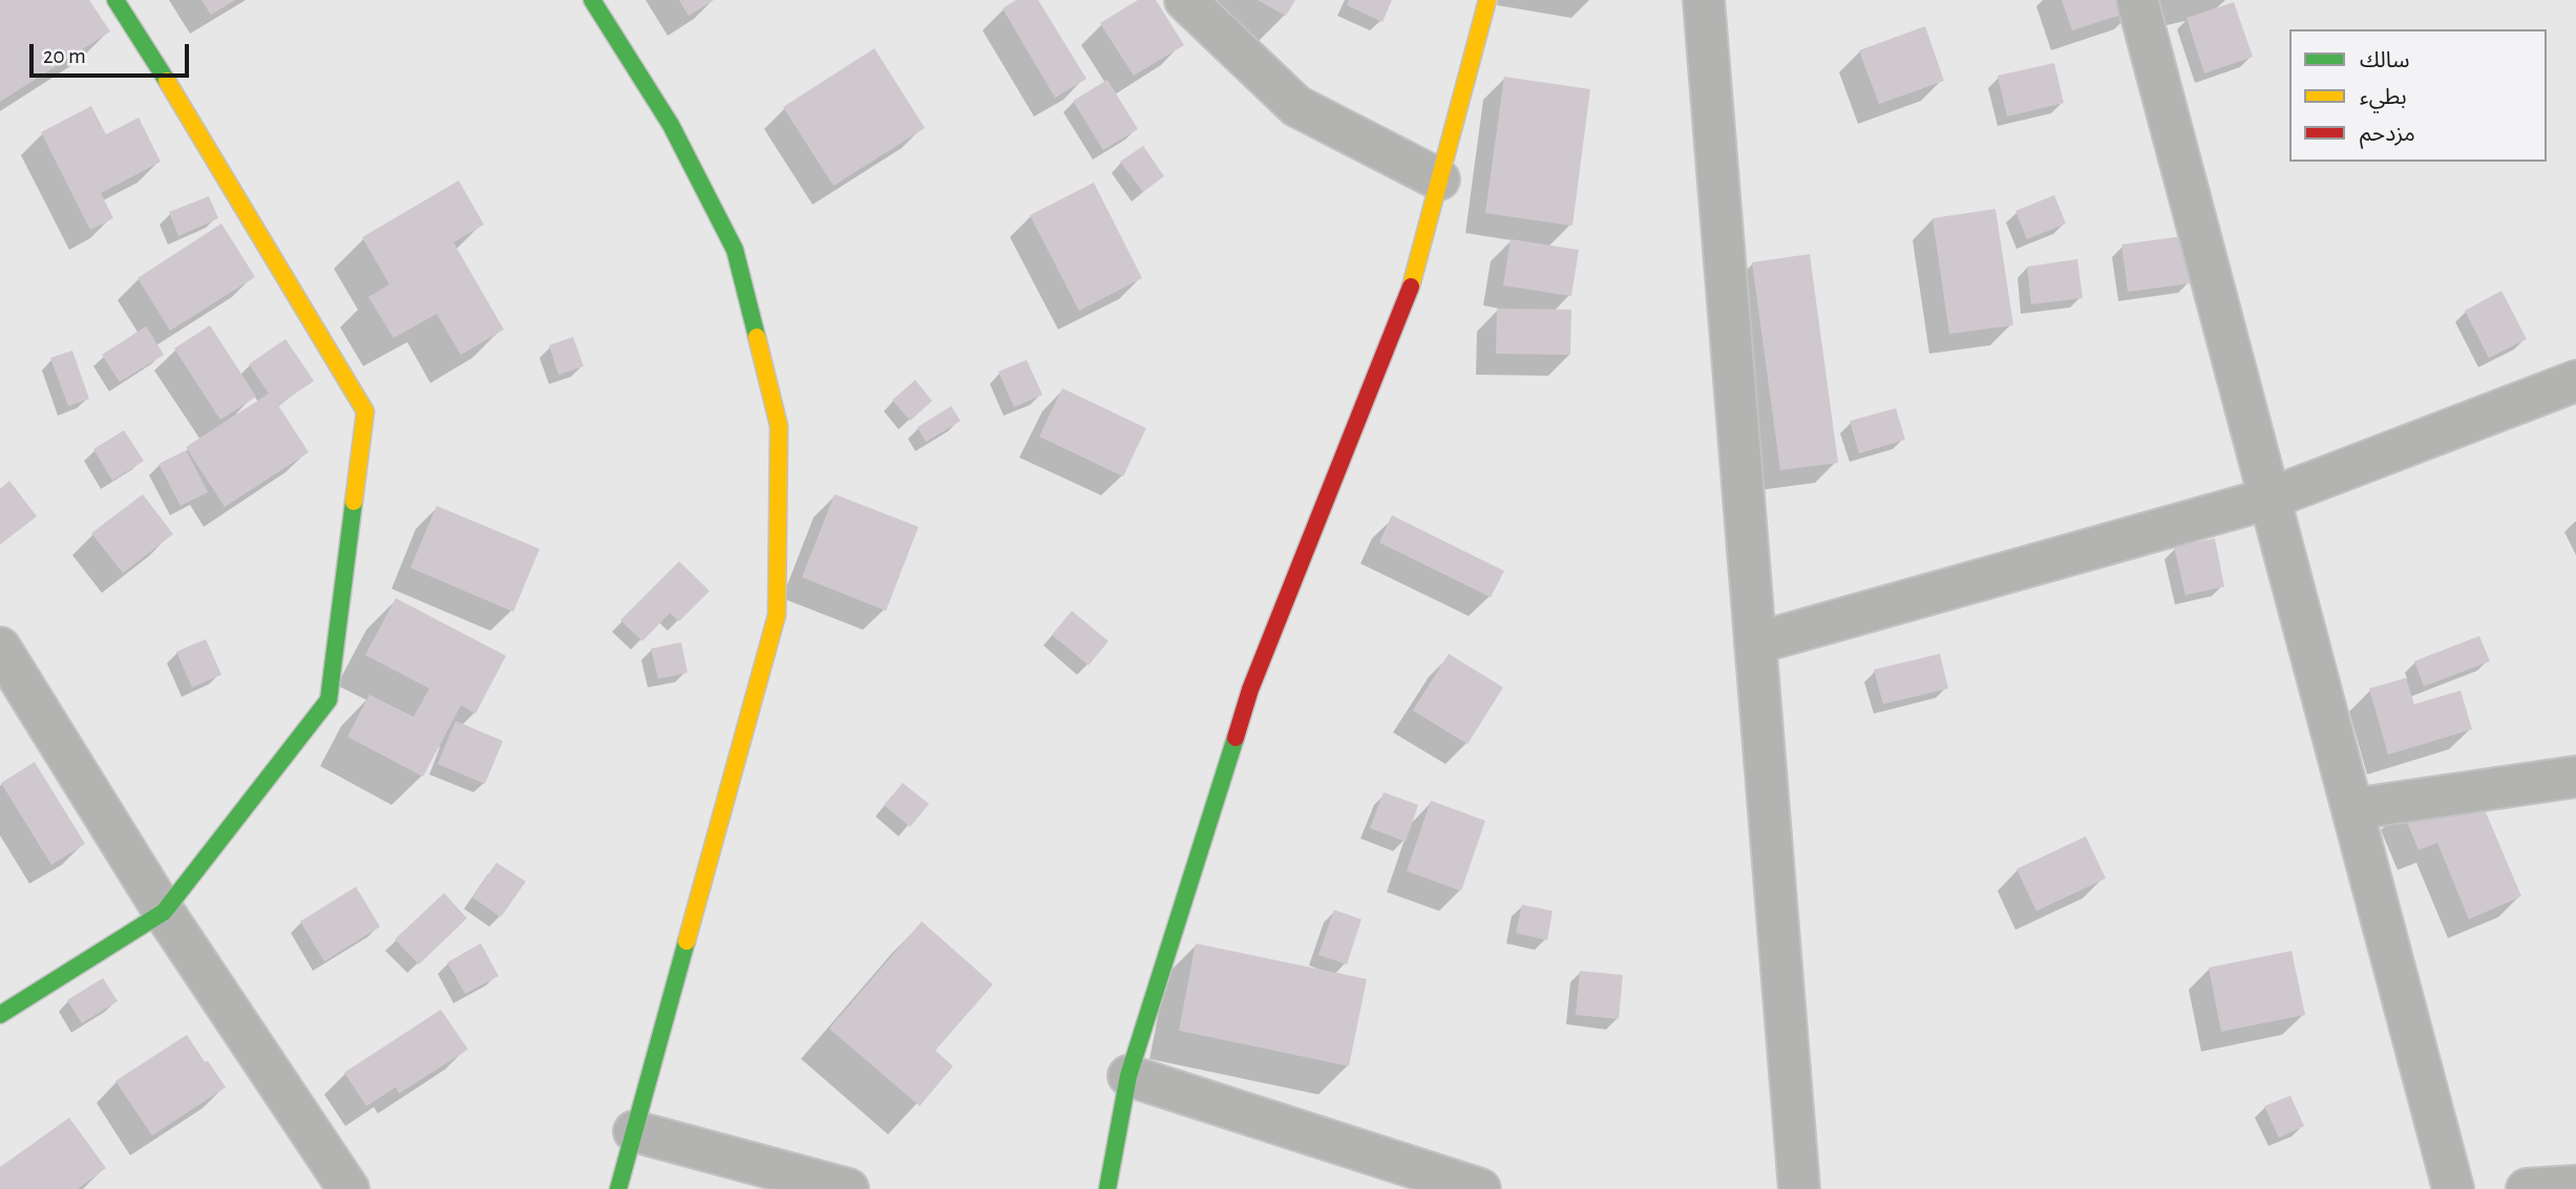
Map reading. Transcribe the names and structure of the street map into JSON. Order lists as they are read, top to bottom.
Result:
{
  "legend": ["سالك", "بطيء", "مزدحم"],
  "scale_bar": "20 m"
}
